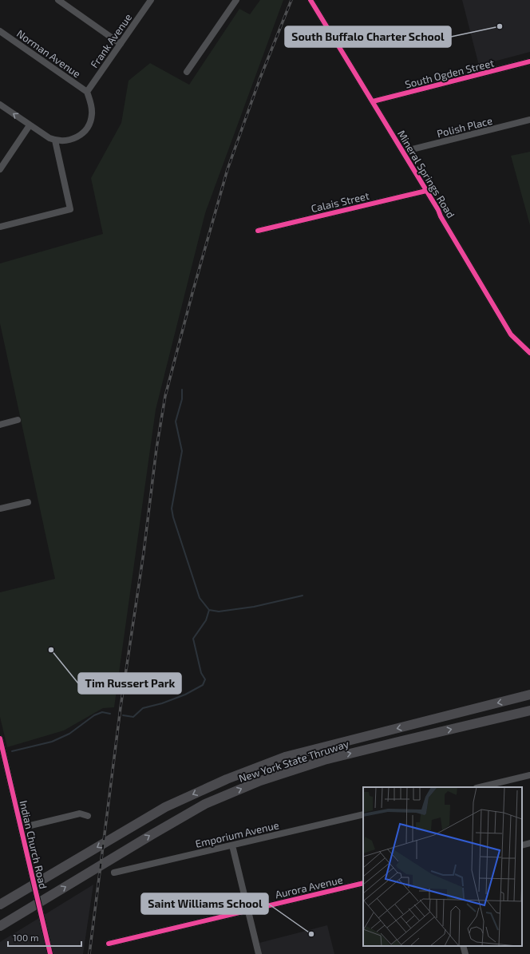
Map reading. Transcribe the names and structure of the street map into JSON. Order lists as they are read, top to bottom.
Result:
{
  "streets": {
    "highway": ["New York State Thruway"],
    "street": [
      "Frank Avenue",
      "Norman Avenue",
      "South Ogden Street",
      "Polish Place",
      "Mineral Springs Road",
      "Calais Street",
      "Emporium Avenue",
      "Indian Church Road",
      "Aurora Avenue"
    ]
  },
  "crossings": [
    ["Frank Avenue", "Norman Avenue"],
    ["South Ogden Street", "Mineral Springs Road"],
    ["Polish Place", "Mineral Springs Road"],
    ["Mineral Springs Road", "Calais Street"]
  ],
  "places": ["South Buffalo Charter School", "Tim Russert Park", "Saint Williams School"],
  "scale_bar": "100 m"
}
